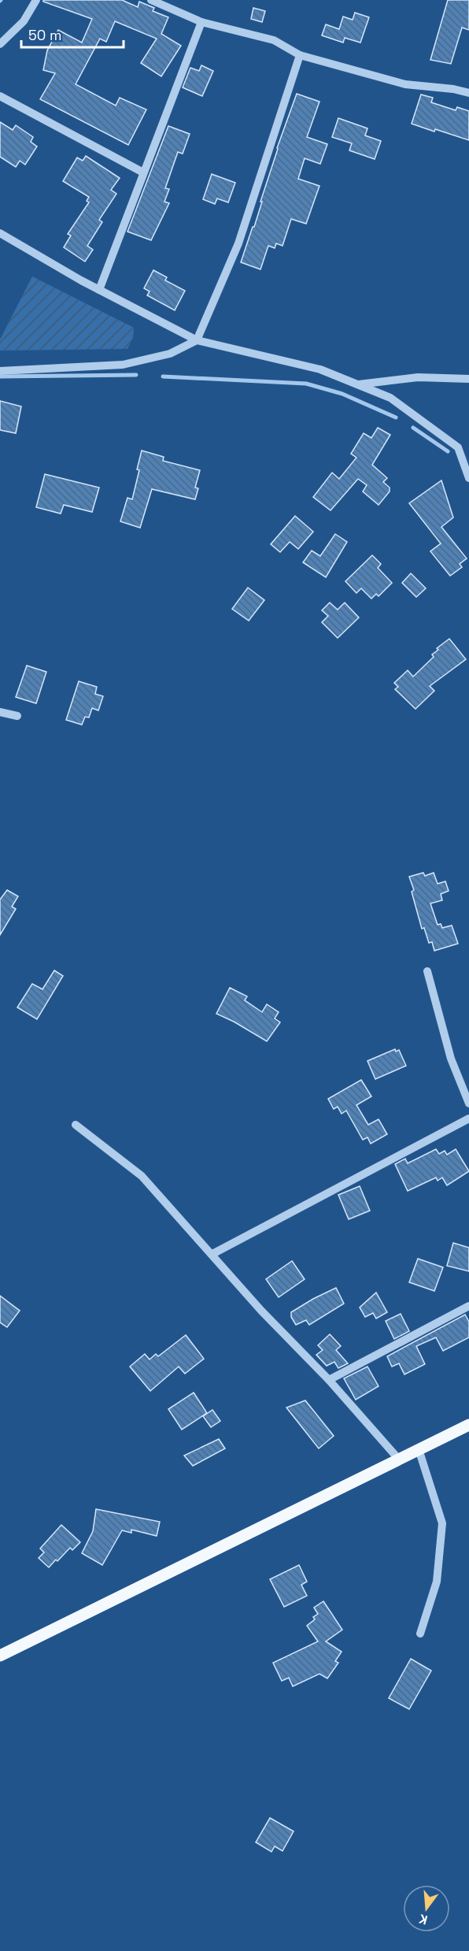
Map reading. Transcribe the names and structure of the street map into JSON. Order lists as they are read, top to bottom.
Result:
{
  "scale_bar": "50 m",
  "north": "bottom"
}
